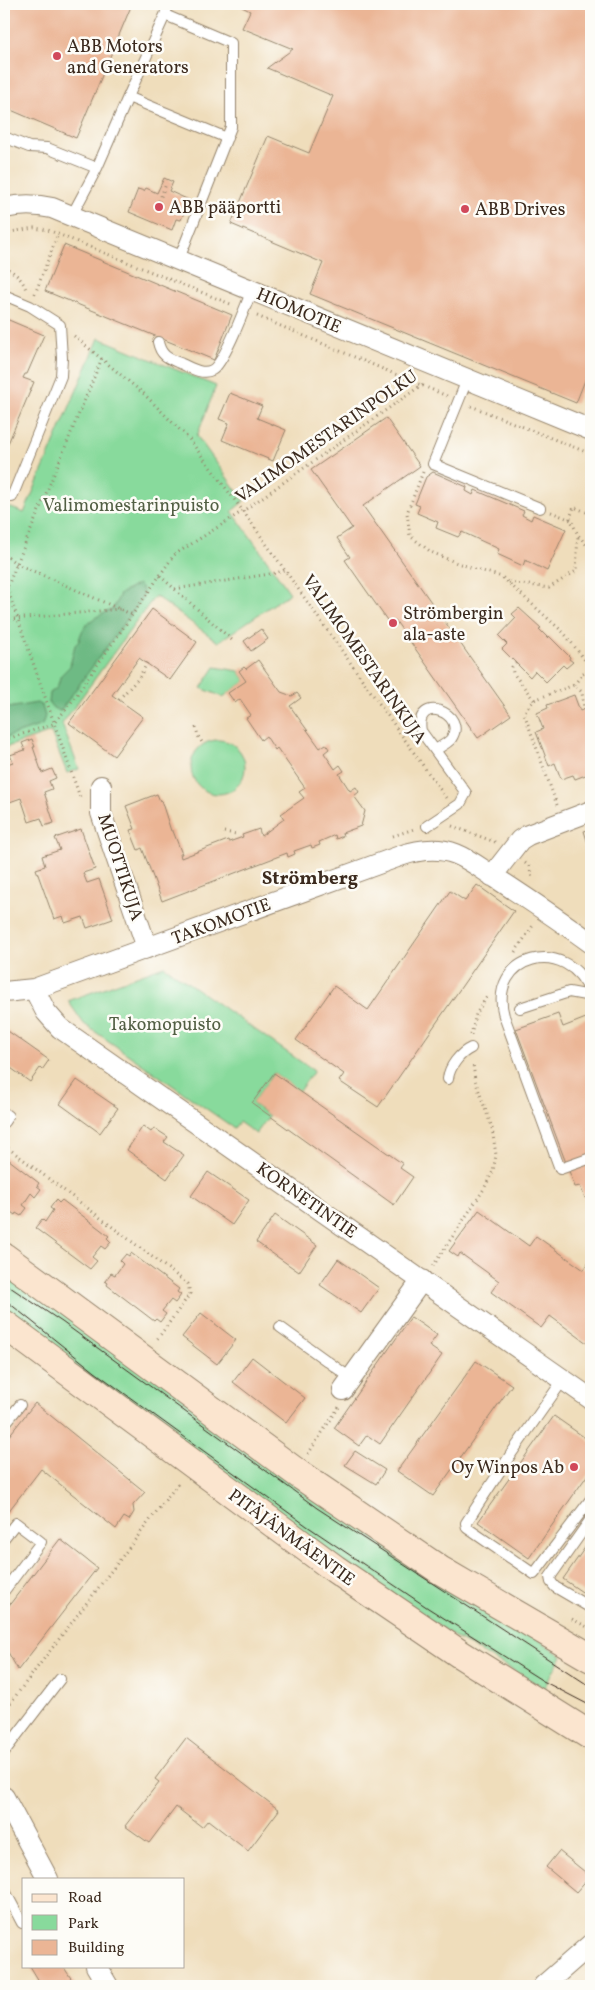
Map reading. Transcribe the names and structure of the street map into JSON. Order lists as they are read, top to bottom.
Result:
{
  "streets": {
    "main road": ["PITÄJÄNMÄENTIE"],
    "street": [
      "HIOMOTIE",
      "MUOTTIKUJA",
      "TAKOMOTIE",
      "KORNETINTIE"
    ],
    "path": ["VALIMOMESTARINPOLKU", "VALIMOMESTARINKUJA"]
  },
  "crossings": [
    ["VALIMOMESTARINPOLKU", "VALIMOMESTARINKUJA"],
    ["MUOTTIKUJA", "TAKOMOTIE"],
    ["TAKOMOTIE", "KORNETINTIE"]
  ],
  "districts": ["Strömberg"],
  "parks": ["Valimomestarinpuisto", "Takomopuisto"],
  "places": [
    "ABB Motors and Generators",
    "ABB pääportti",
    "ABB Drives",
    "Strömbergin ala-aste",
    "Oy Winpos Ab"
  ],
  "legend": ["Road", "Park", "Building"]
}
